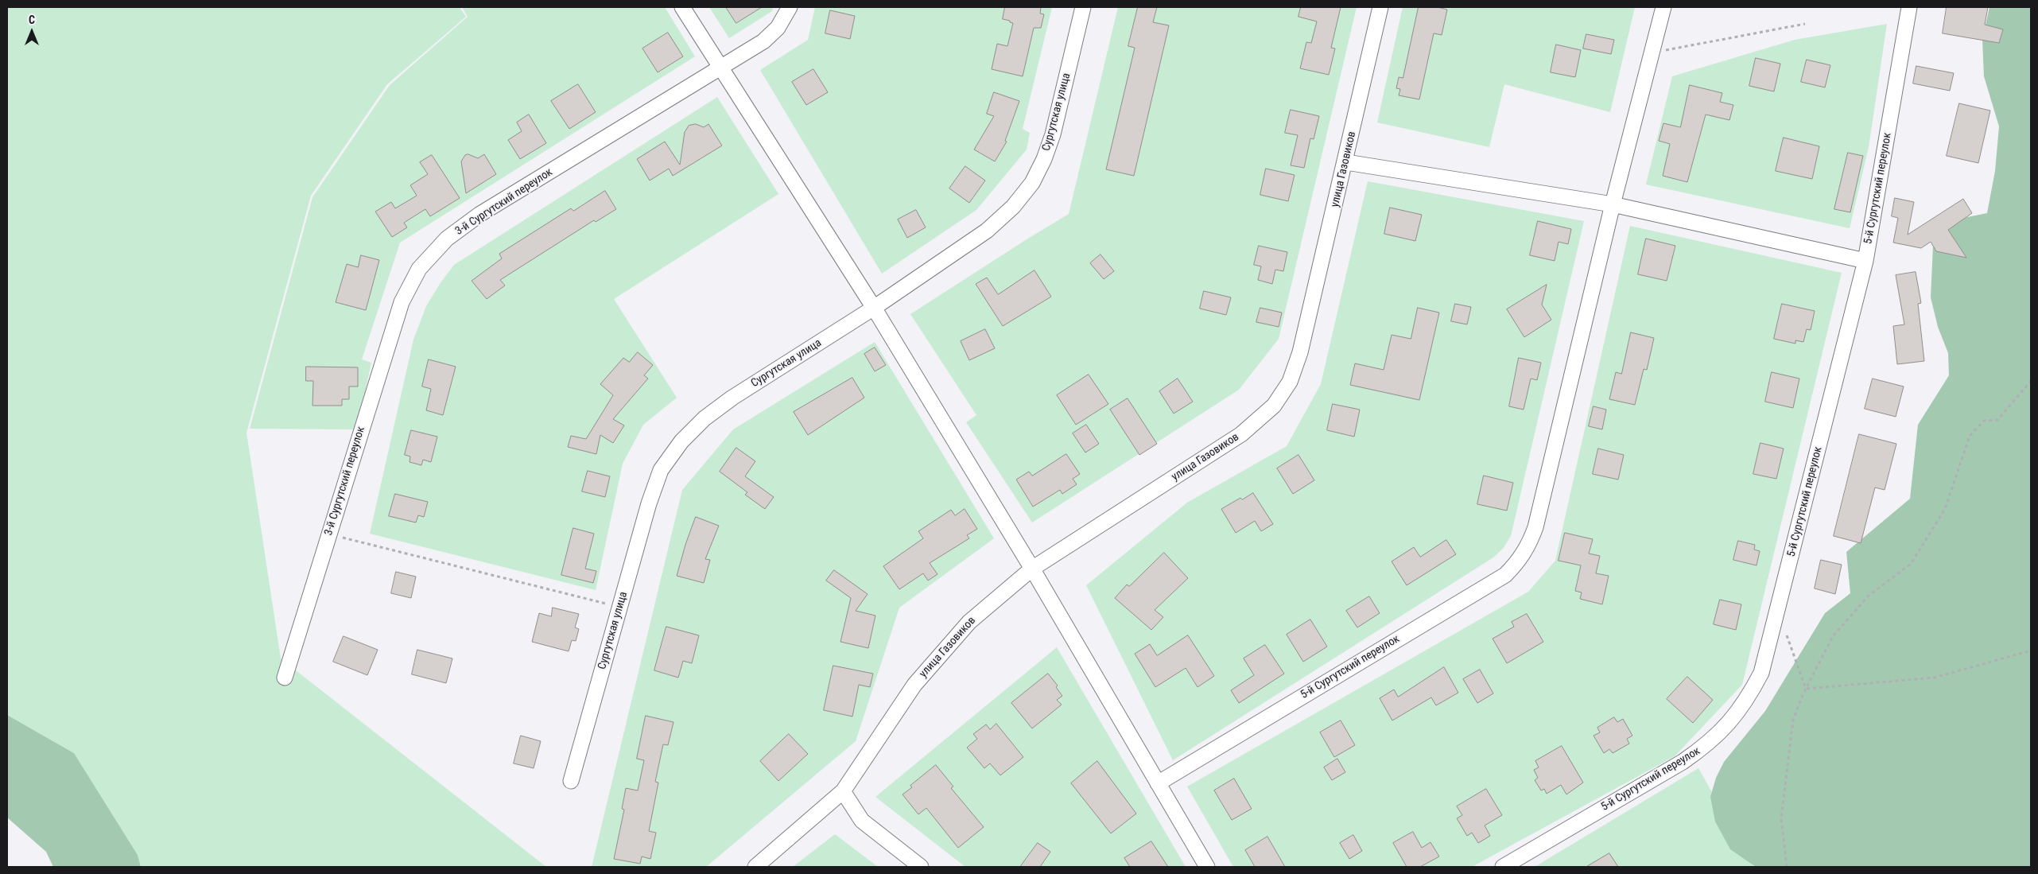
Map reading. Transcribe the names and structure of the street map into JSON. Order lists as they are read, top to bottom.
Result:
{
  "streets": {
    "street": [
      "Сургутская улица",
      "улица Газовиков",
      "5-й Сургутский переулок",
      "3-й Сургутский переулок"
    ]
  },
  "north": "top"
}
